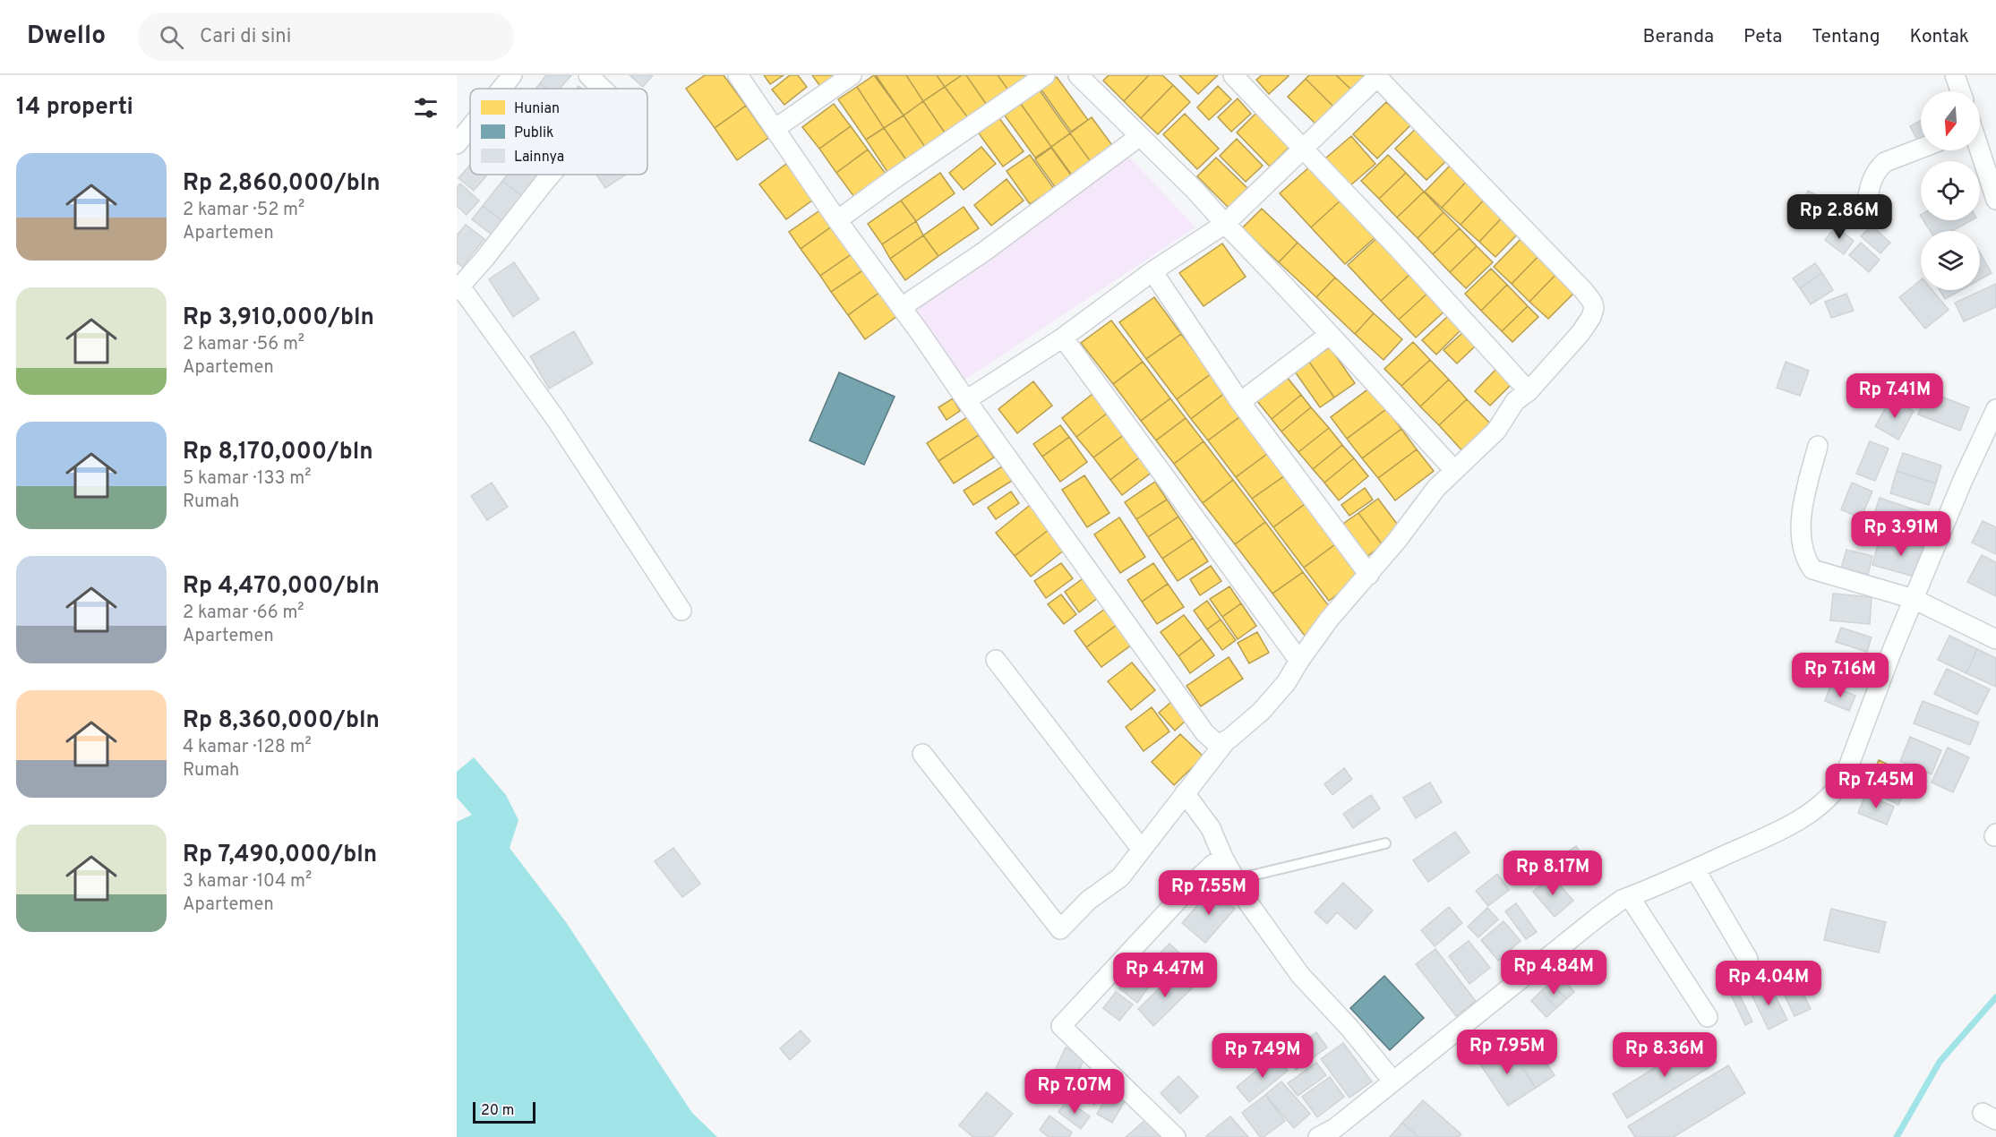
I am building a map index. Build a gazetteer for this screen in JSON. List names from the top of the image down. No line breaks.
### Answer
{"legend":["Hunian","Publik","Lainnya"],"scale_bar":"20 m","north":"bottom","page":{"header":"Dwello","search":"Cari di sini","nav":["Beranda","Peta","Tentang","Kontak"],"heading":"14 properti","list":[{"name":"Rp 2,860,000/bln","note":"2 kamar · 52 m² · Apartemen"},{"name":"Rp 3,910,000/bln","note":"2 kamar · 56 m² · Apartemen"},{"name":"Rp 8,170,000/bln","note":"5 kamar · 133 m² · Rumah"},{"name":"Rp 4,470,000/bln","note":"2 kamar · 66 m² · Apartemen"},{"name":"Rp 8,360,000/bln","note":"4 kamar · 128 m² · Rumah"},{"name":"Rp 7,490,000/bln","note":"3 kamar · 104 m² · Apartemen"}],"price":["Rp 2.86M","Rp 7.41M","Rp 3.91M","Rp 7.16M","Rp 7.45M","Rp 8.17M","Rp 7.55M","Rp 4.84M","Rp 4.47M","Rp 4.04M","Rp 7.95M","Rp 8.36M","Rp 7.49M","Rp 7.07M"],"scale":"20 m"}}
